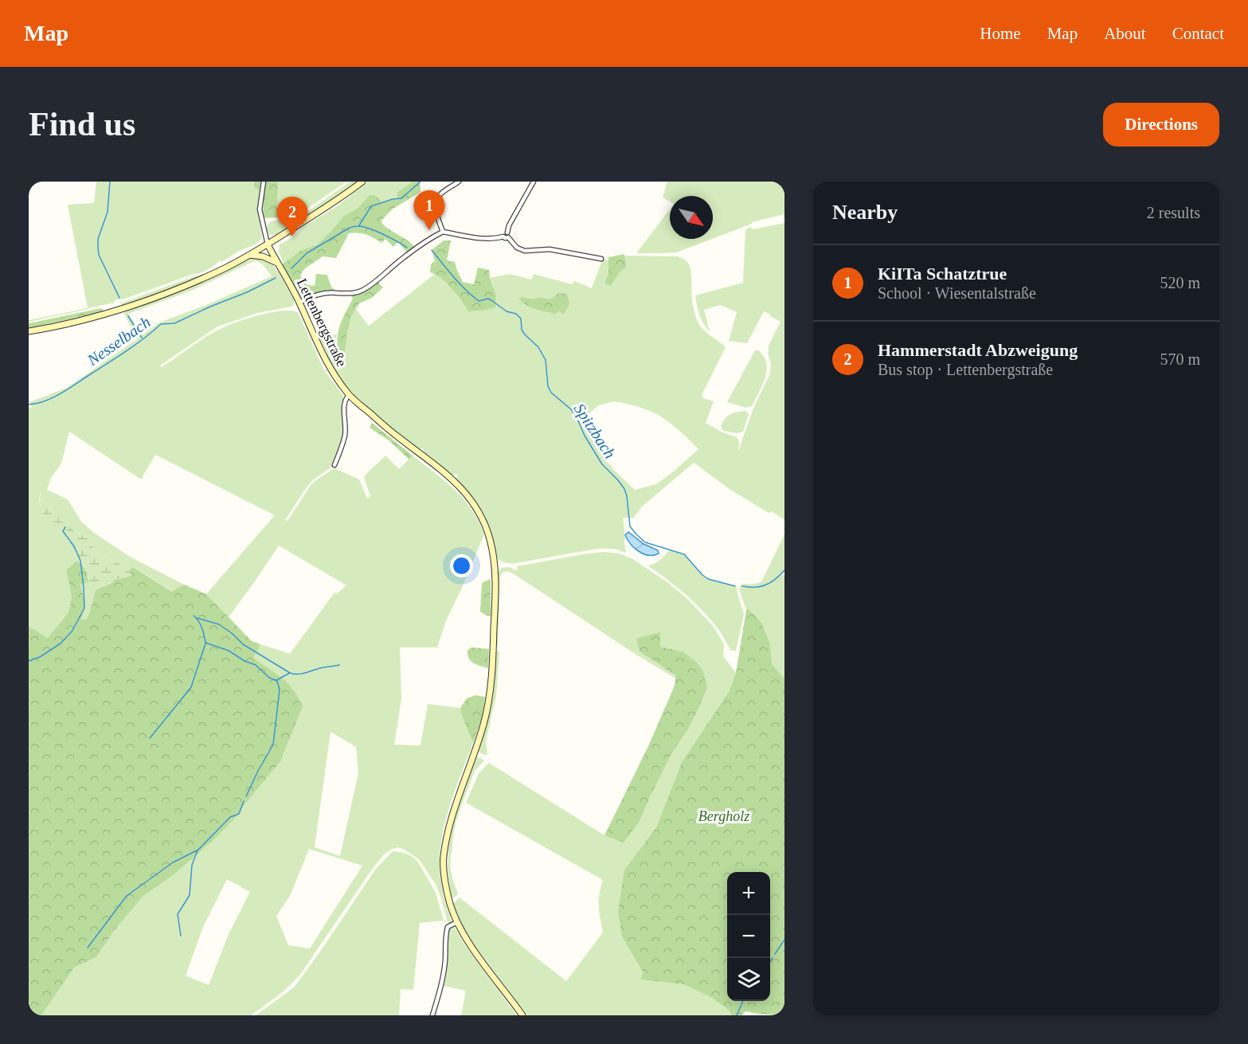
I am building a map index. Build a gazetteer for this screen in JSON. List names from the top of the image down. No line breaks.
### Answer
{"streets":{"street":["Lettenbergstraße"]},"water":["Nesselbach","Spitzbach"],"parks":["Bergholz"],"north":"bottom right","page":{"header":"Map","nav":["Home","Map","About","Contact"],"buttons":"Directions","title":"Find us","heading":["Nearby","2 results"],"pins":["1","2"],"list":[{"mark":"1","name":"KiITa Schatztrue","note":"School · Wiesentalstraße","value":"520 m"},{"mark":"2","name":"Hammerstadt Abzweigung","note":"Bus stop · Lettenbergstraße","value":"570 m"}],"map_buttons":["+","−"]}}
